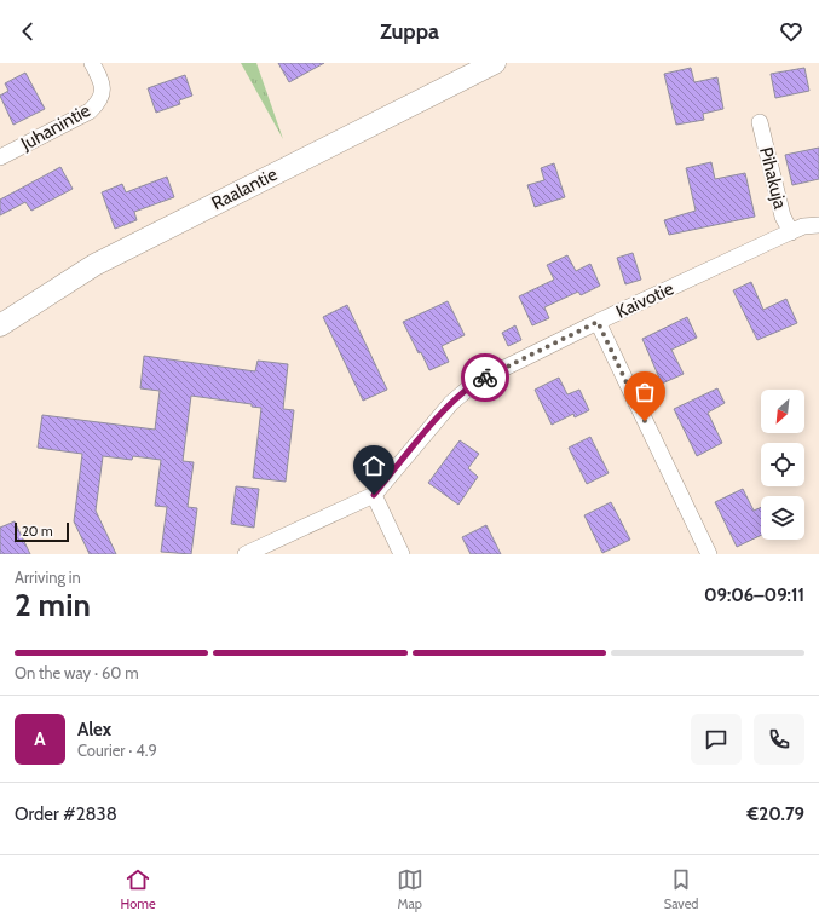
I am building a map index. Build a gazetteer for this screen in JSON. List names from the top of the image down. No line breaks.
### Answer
{"streets":{"street":["Juhanintie","Pihakuja","Raalantie","Kaivotie"]},"crossings":[["Pihakuja","Kaivotie"]],"scale_bar":"20 m","north":"bottom left","page":{"header":"Zuppa","scale":"20 m","heading":["2 min","Arriving in","09:06–09:11"],"panel":["Alex","Courier · 4.9","Order #2838","€20.79"],"bar":"On the way · 60 m","round":"A","tabs":["Home","Map","Saved"]}}
